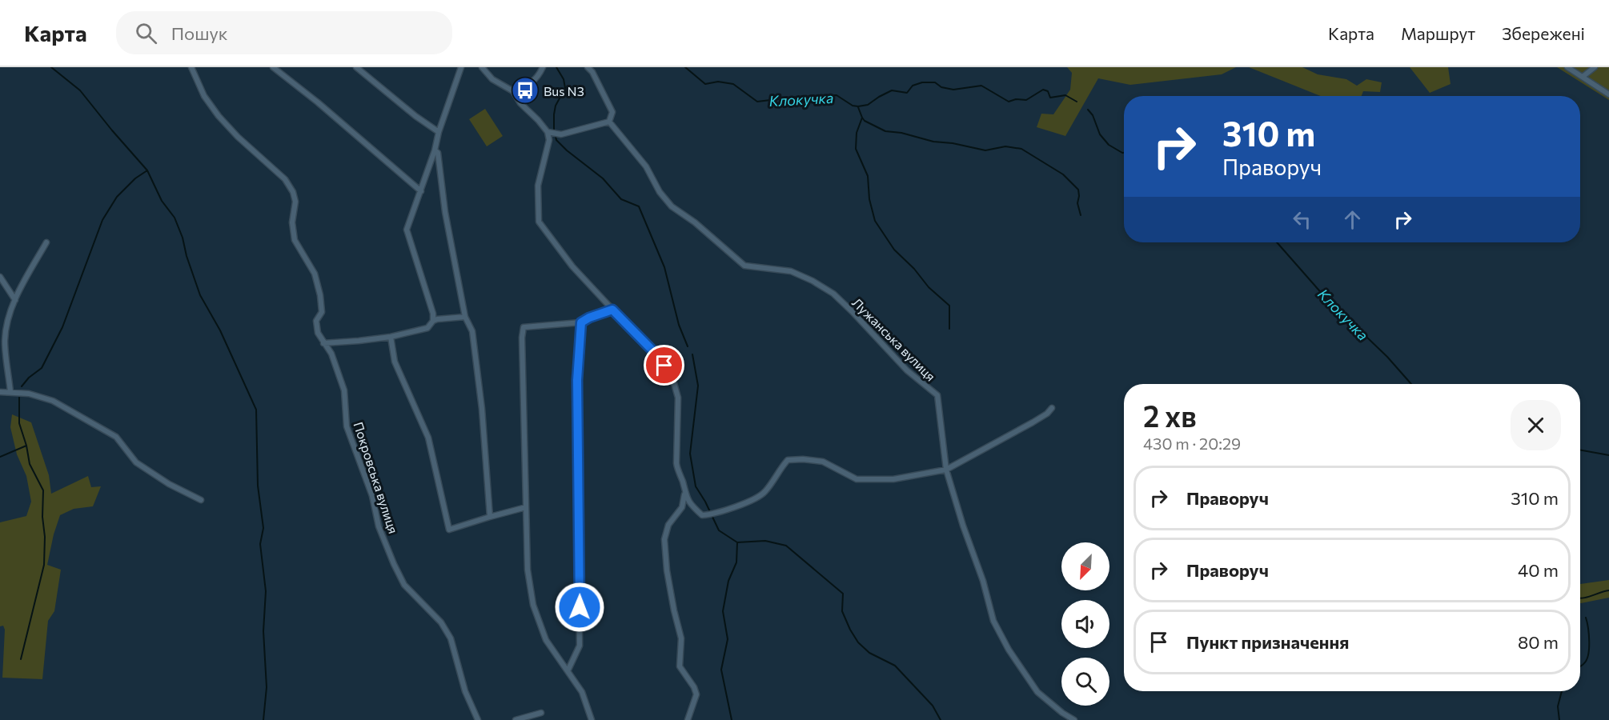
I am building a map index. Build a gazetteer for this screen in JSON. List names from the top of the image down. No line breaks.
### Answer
{"streets":{"street":["Лужанська вулиця","Покровська вулиця"]},"water":["Клокучка"],"places":{"bus stop":["Bus N3"]},"north":"bottom left","page":{"header":"Карта","search":"Пошук","nav":["Карта","Маршрут","Збережені"],"turn":["310 m","Праворуч"],"heading":["2 хв","430 m · 20:29"],"list":[{"name":"Праворуч","value":"310 m"},{"name":"Праворуч","value":"40 m"},{"name":"Пункт призначення","value":"80 m"}]}}
